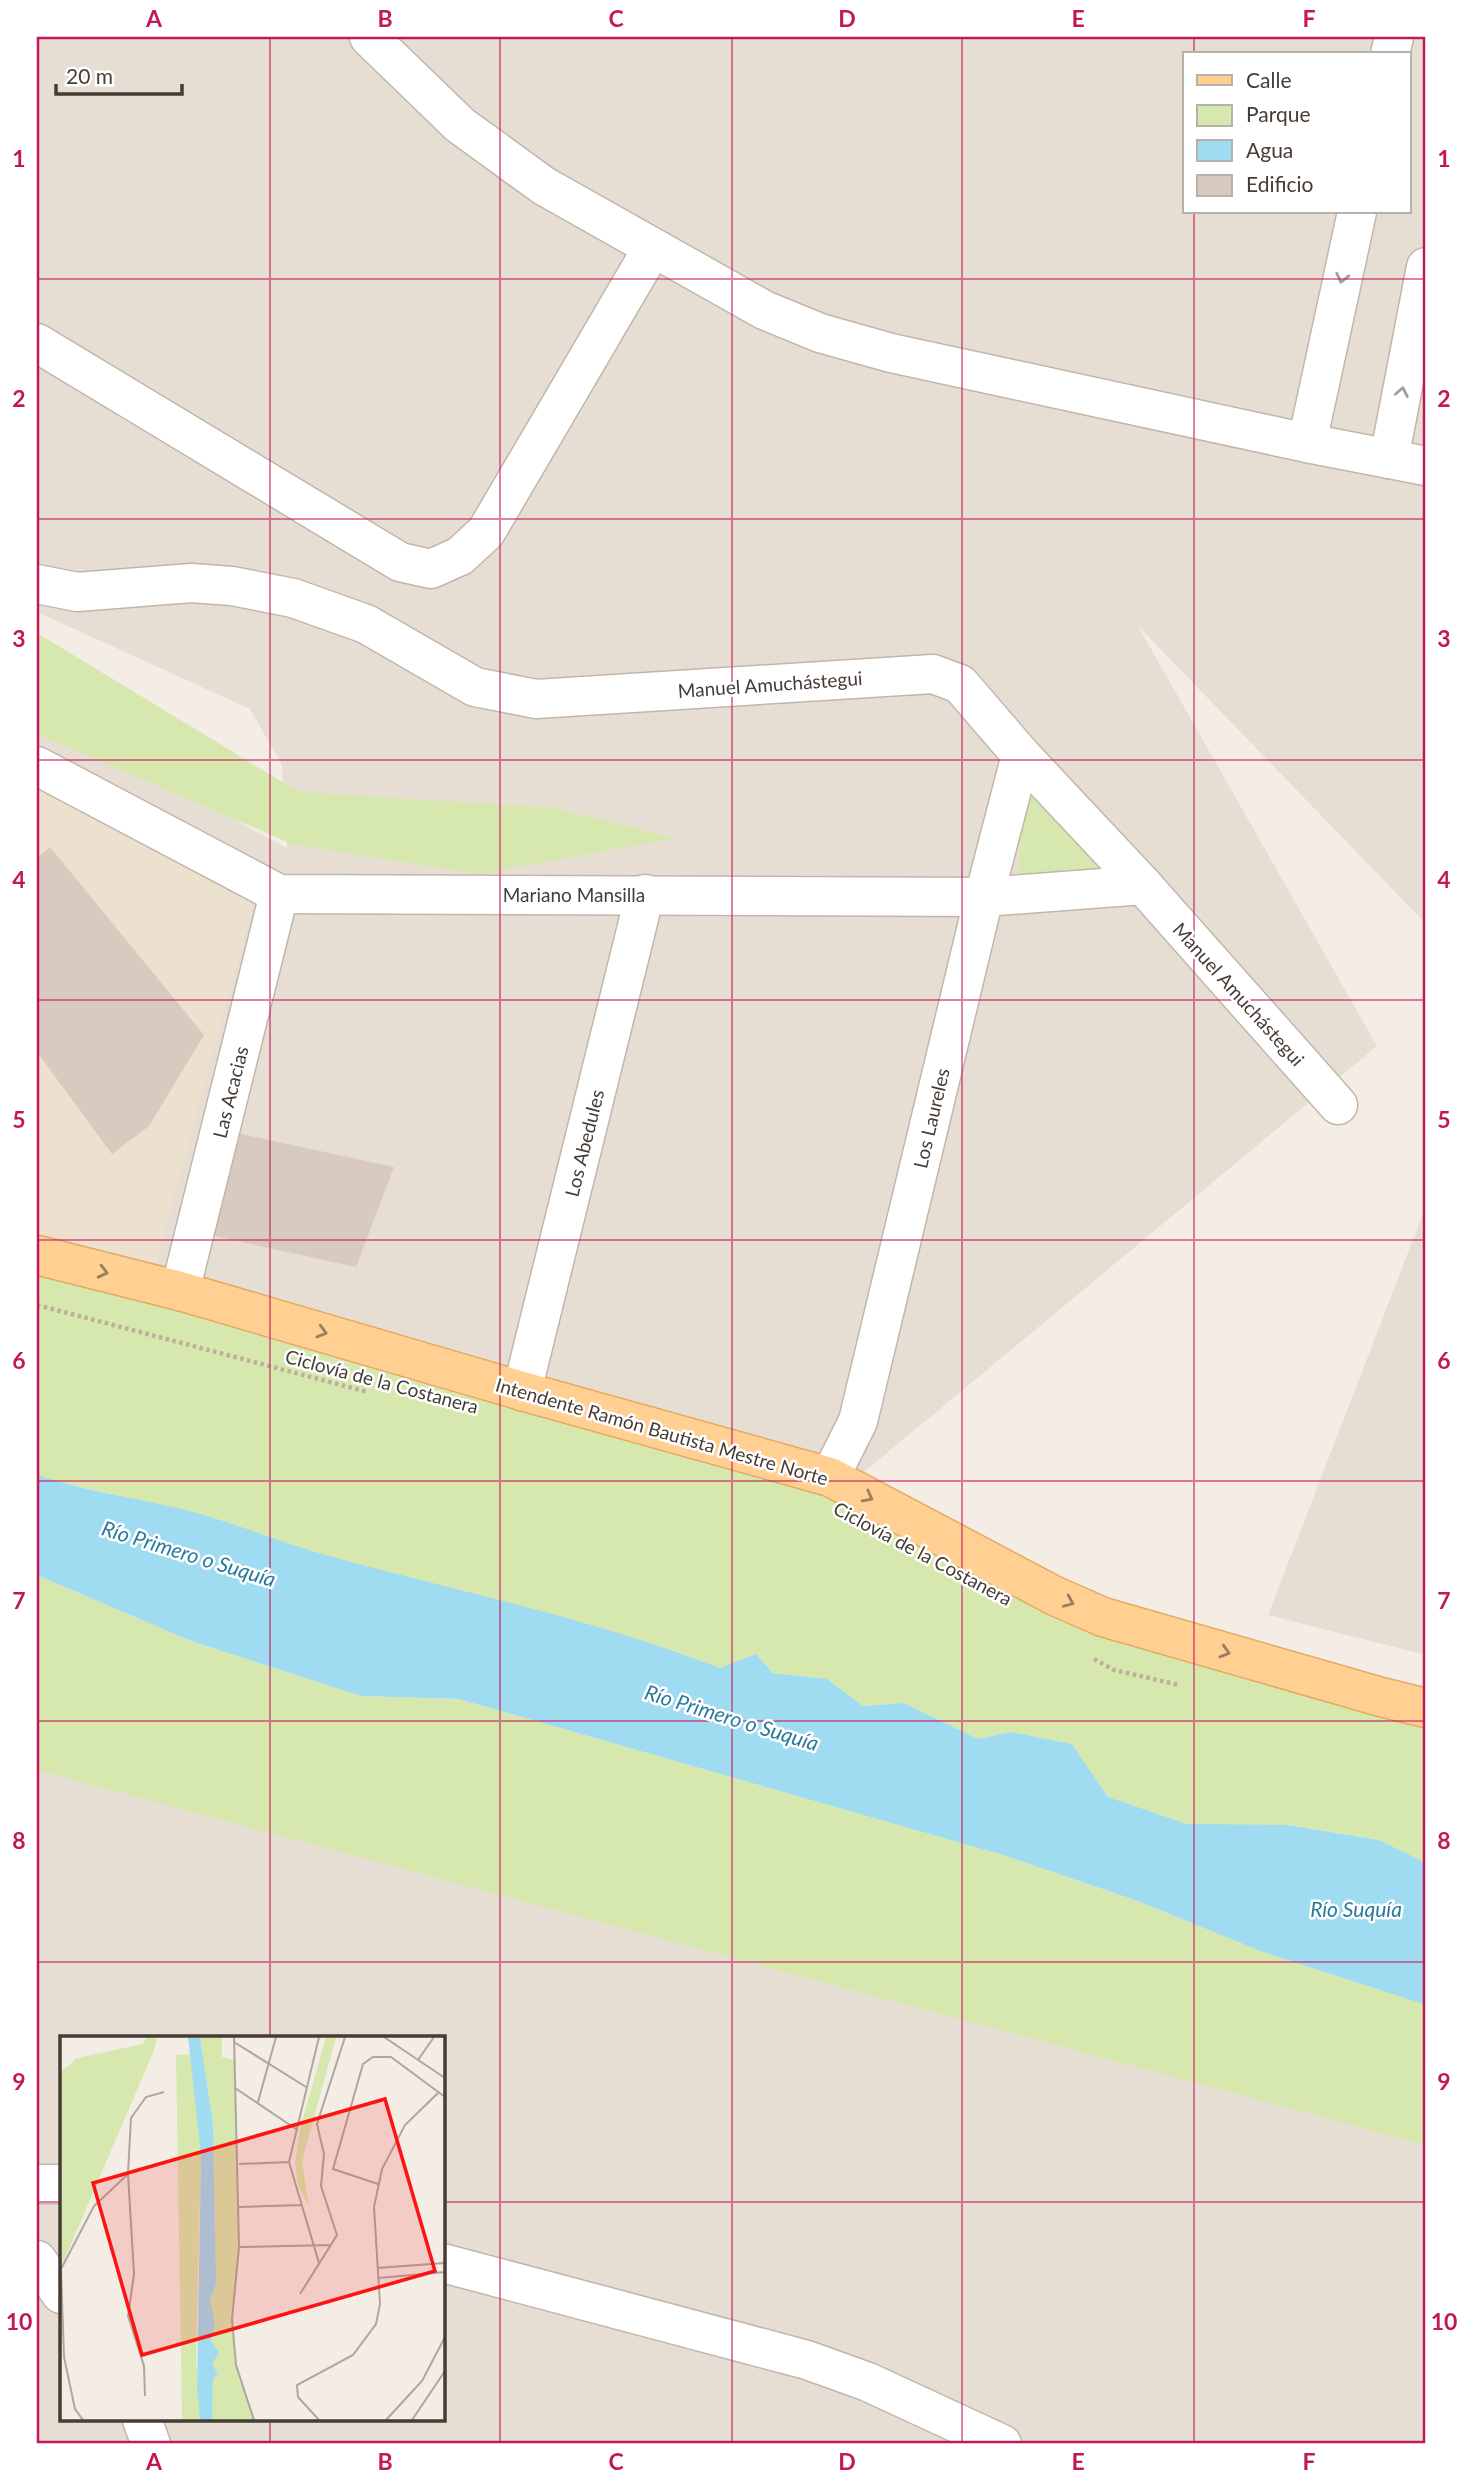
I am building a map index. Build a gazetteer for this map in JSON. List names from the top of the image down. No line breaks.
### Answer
{"streets":{"main road":["Intendente Ramón Bautista Mestre Norte"],"street":["Manuel Amuchástegui","Mariano Mansilla","Las Acacias","Los Laureles","Los Abedules"],"path":["Ciclovía de la Costanera"]},"crossings":[["Manuel Amuchástegui","Mariano Mansilla"],["Manuel Amuchástegui","Los Laureles"],["Mariano Mansilla","Las Acacias"],["Mariano Mansilla","Los Laureles"],["Mariano Mansilla","Los Abedules"],["Las Acacias","Intendente Ramón Bautista Mestre Norte"],["Los Laureles","Intendente Ramón Bautista Mestre Norte"],["Los Abedules","Intendente Ramón Bautista Mestre Norte"]],"one_way":["Intendente Ramón Bautista Mestre Norte"],"water":["Río Primero o Suquía","Río Suquía"],"legend":["Calle","Parque","Agua","Edificio"],"scale_bar":"20 m","grid":{"columns":["A","B","C","D","E","F"],"rows":["1","2","3","4","5","6","7","8","9","10"]}}
